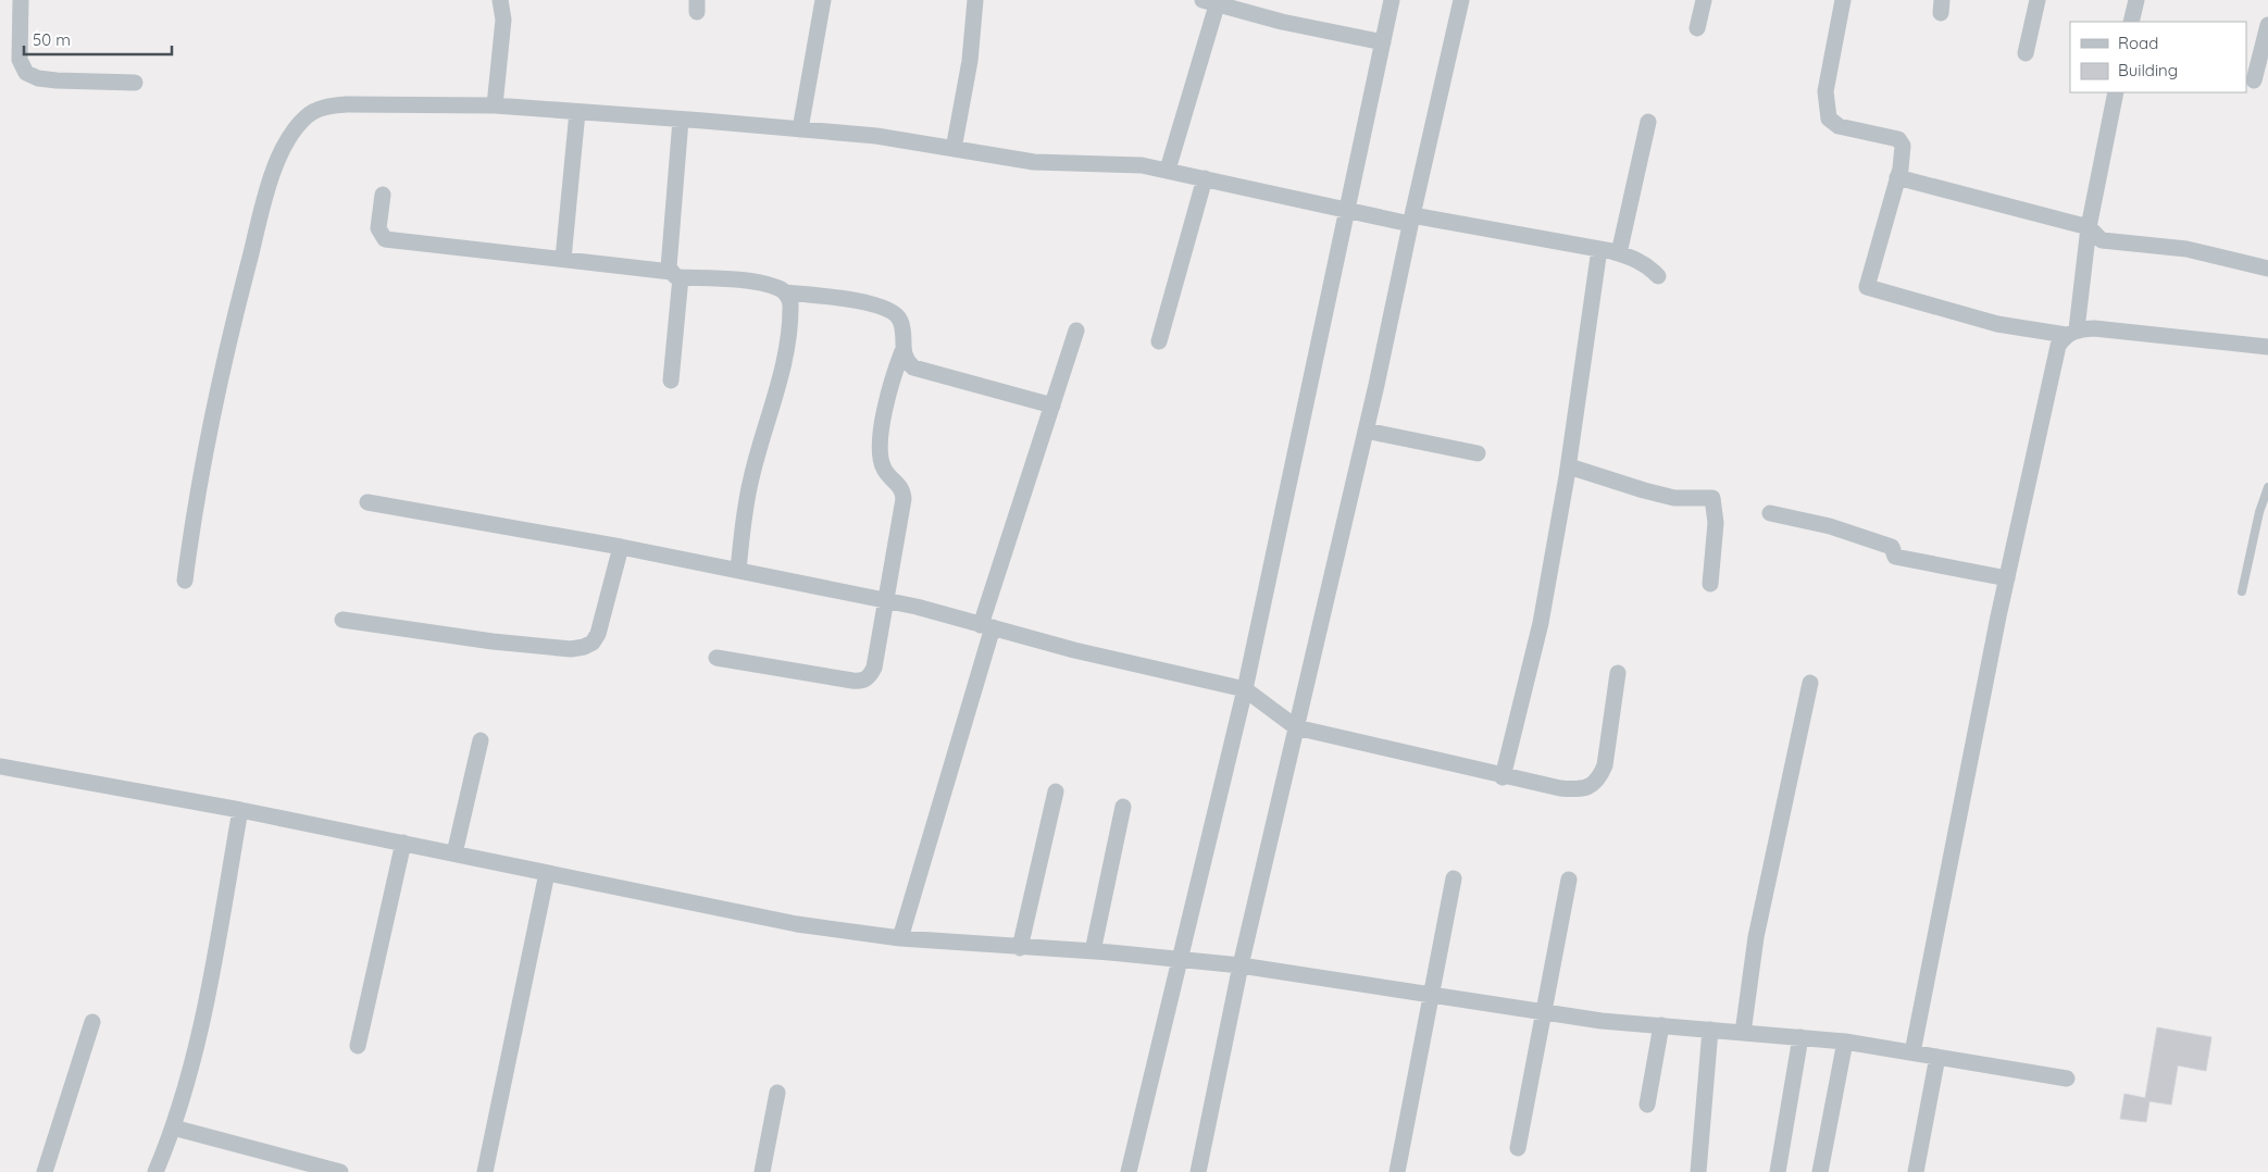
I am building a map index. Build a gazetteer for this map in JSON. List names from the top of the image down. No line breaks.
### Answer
{"legend":["Road","Building"],"scale_bar":"50 m"}
